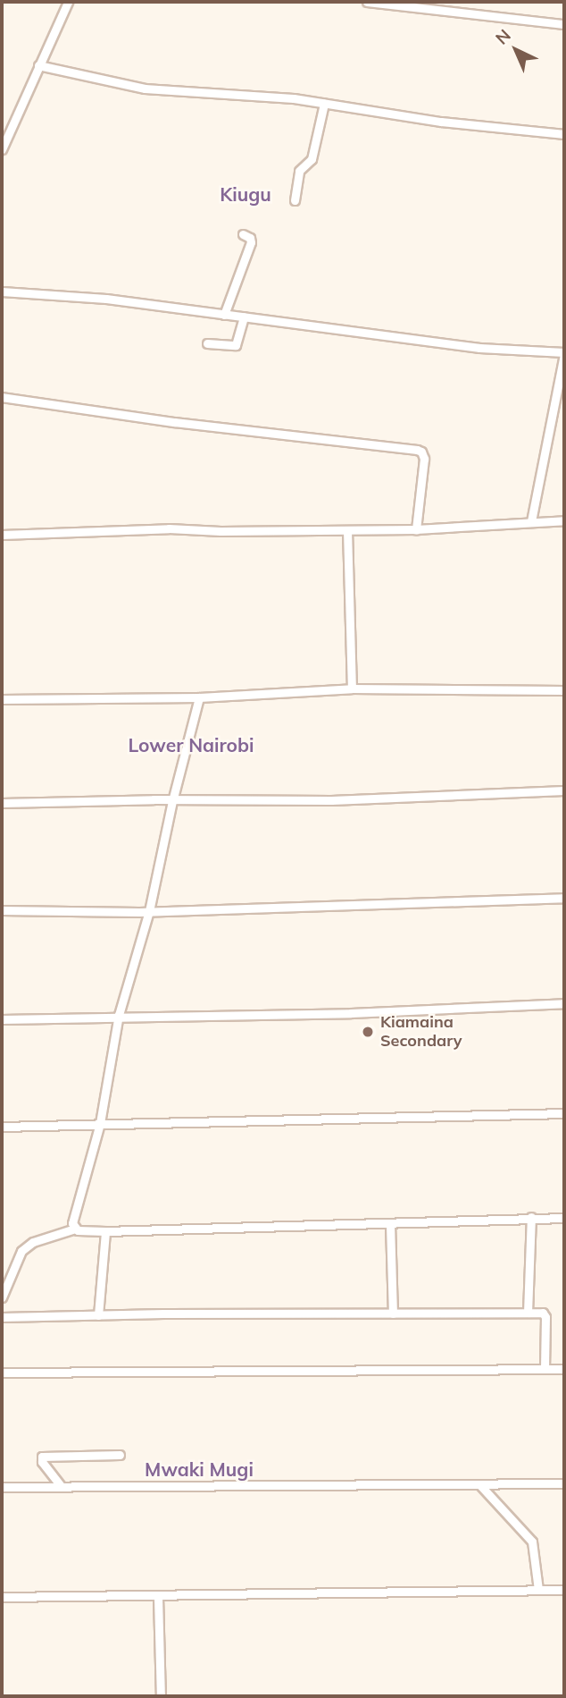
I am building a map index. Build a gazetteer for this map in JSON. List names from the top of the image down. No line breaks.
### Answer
{"districts":["Kiugu","Lower Nairobi","Mwaki Mugi"],"places":["Kiamaina Secondary"],"north":"top left"}
